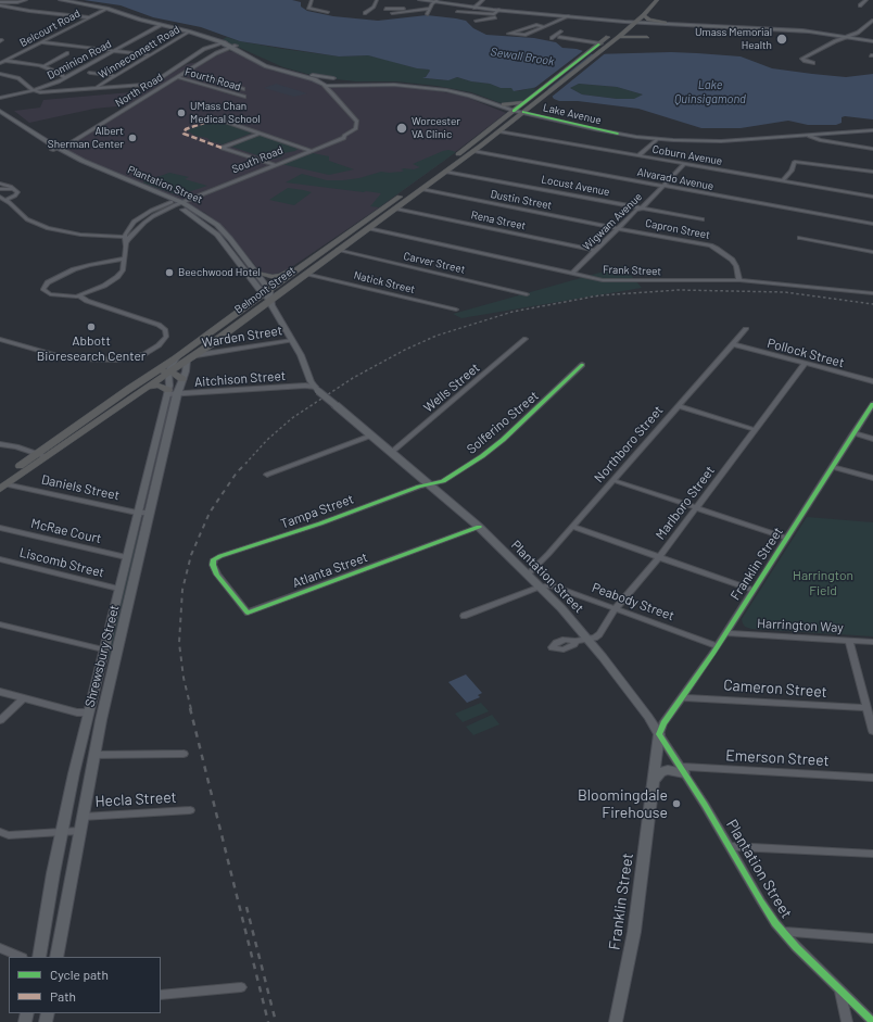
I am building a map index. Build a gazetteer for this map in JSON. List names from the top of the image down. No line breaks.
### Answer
{"streets":{"highway":["Belmont Street"],"main road":["Lake Avenue","Plantation Street","Franklin Street","Shrewsbury Street"],"street":["Belcourt Road","Winneconnett Road","Dominion Road","Fourth Road","North Road","Coburn Avenue","South Road","Alvarado Avenue","Locust Avenue","Dustin Street","Rena Street","Wigwam Avenue","Capron Street","Carver Street","Frank Street","Natick Street","Warden Street","Pollock Street","Aitchison Street","Wells Street","Solferino Street","Northboro Street","Daniels Street","Marlboro Street","Tampa Street","McRae Court","Liscomb Street","Atlanta Street","Peabody Street","Harrington Way","Cameron Street","Emerson Street","Hecla Street"]},"crossings":[["Fourth Road","North Road"],["North Road","Plantation Street"],["Lake Avenue","Belmont Street"],["Coburn Avenue","Wigwam Avenue"],["Coburn Avenue","Belmont Street"],["South Road","Plantation Street"],["Alvarado Avenue","Wigwam Avenue"],["Alvarado Avenue","Belmont Street"],["Plantation Street","Belmont Street"],["Plantation Street","Warden Street"],["Plantation Street","Aitchison Street"],["Plantation Street","Wells Street"],["Plantation Street","Solferino Street"],["Plantation Street","Northboro Street"],["Plantation Street","Marlboro Street"],["Plantation Street","Tampa Street"],["Plantation Street","Franklin Street"],["Plantation Street","Atlanta Street"],["Plantation Street","Peabody Street"],["Plantation Street","Emerson Street"],["Locust Avenue","Wigwam Avenue"],["Locust Avenue","Belmont Street"],["Dustin Street","Wigwam Avenue"],["Dustin Street","Capron Street"],["Dustin Street","Belmont Street"],["Rena Street","Wigwam Avenue"],["Rena Street","Belmont Street"],["Wigwam Avenue","Capron Street"],["Wigwam Avenue","Frank Street"],["Capron Street","Frank Street"],["Carver Street","Belmont Street"],["Frank Street","Belmont Street"],["Natick Street","Belmont Street"],["Belmont Street","Warden Street"],["Belmont Street","Daniels Street"],["Belmont Street","Shrewsbury Street"],["Pollock Street","Northboro Street"],["Pollock Street","Marlboro Street"],["Aitchison Street","Shrewsbury Street"],["Solferino Street","Tampa Street"],["Daniels Street","Shrewsbury Street"],["Marlboro Street","Peabody Street"],["Tampa Street","Atlanta Street"],["McRae Court","Shrewsbury Street"],["Liscomb Street","Shrewsbury Street"],["Franklin Street","Peabody Street"],["Franklin Street","Harrington Way"],["Franklin Street","Cameron Street"],["Shrewsbury Street","Hecla Street"]],"water":["Sewall Brook","Lake Quinsigamond"],"parks":["Harrington Field"],"places":["Umass Memorial Health","UMass Chan Medical School","Worcester VA Clinic","Albert Sherman Center","Beechwood Hotel","Abbott Bioresearch Center","Bloomingdale Firehouse"],"legend":["Cycle path","Path"]}
